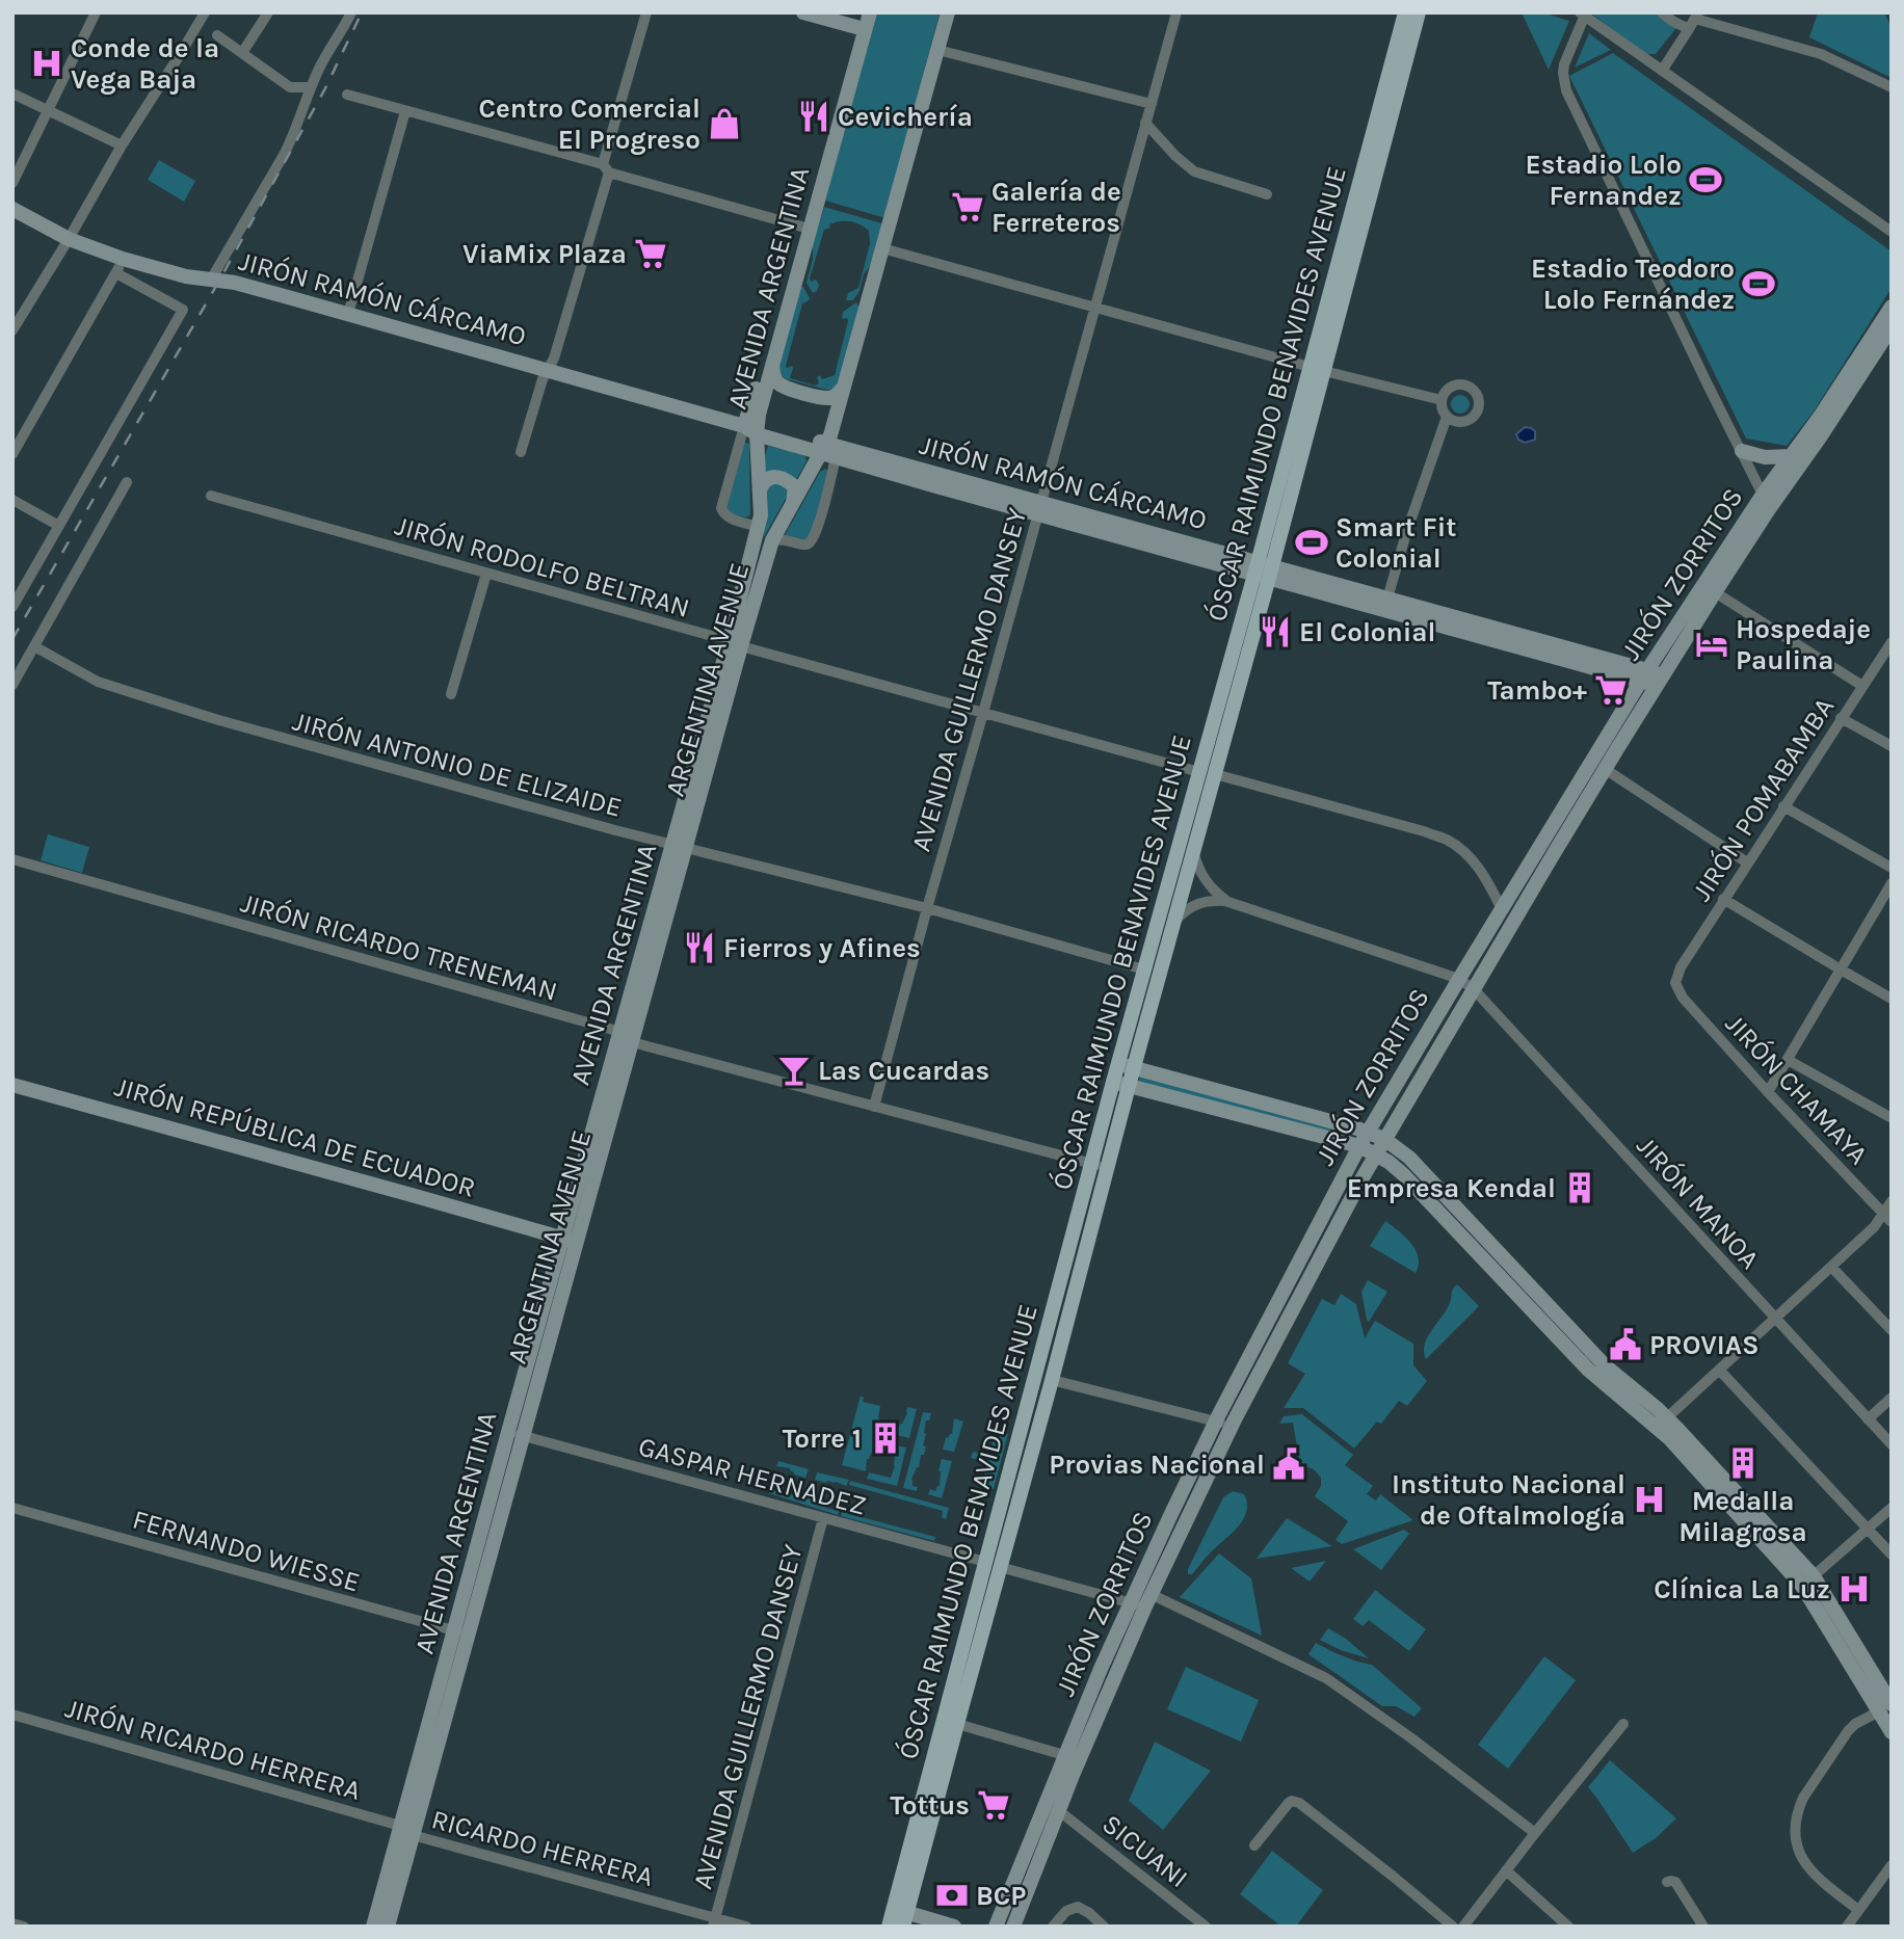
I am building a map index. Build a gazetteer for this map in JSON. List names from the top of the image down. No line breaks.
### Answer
{"streets":{"main road":["AVENIDA ARGENTINA","JIRÓN RAMÓN CÁRCAMO","ÓSCAR RAIMUNDO BENAVIDES AVENUE","JIRÓN ZORRITOS","ARGENTINA AVENUE","JIRÓN REPÚBLICA DE ECUADOR"],"street":["JIRÓN RODOLFO BELTRAN","AVENIDA GUILLERMO DANSEY","JIRÓN ANTONIO DE ELIZAIDE","JIRÓN POMABAMBA","JIRÓN RICARDO TRENEMAN","JIRÓN CHAMAYA","JIRÓN MANOA","GASPAR HERNADEZ","FERNANDO WIESSE","JIRÓN RICARDO HERRERA","RICARDO HERRERA","SICUANI"]},"crossings":[["AVENIDA ARGENTINA","JIRÓN RAMÓN CÁRCAMO"],["AVENIDA ARGENTINA","JIRÓN RODOLFO BELTRAN"],["AVENIDA ARGENTINA","ARGENTINA AVENUE"],["AVENIDA ARGENTINA","JIRÓN ANTONIO DE ELIZAIDE"],["AVENIDA ARGENTINA","JIRÓN RICARDO TRENEMAN"],["AVENIDA ARGENTINA","JIRÓN REPÚBLICA DE ECUADOR"],["AVENIDA ARGENTINA","GASPAR HERNADEZ"],["AVENIDA ARGENTINA","FERNANDO WIESSE"],["AVENIDA ARGENTINA","JIRÓN RICARDO HERRERA"],["AVENIDA ARGENTINA","RICARDO HERRERA"],["JIRÓN RAMÓN CÁRCAMO","ÓSCAR RAIMUNDO BENAVIDES AVENUE"],["JIRÓN RAMÓN CÁRCAMO","JIRÓN ZORRITOS"],["JIRÓN RAMÓN CÁRCAMO","AVENIDA GUILLERMO DANSEY"],["ÓSCAR RAIMUNDO BENAVIDES AVENUE","JIRÓN RODOLFO BELTRAN"],["ÓSCAR RAIMUNDO BENAVIDES AVENUE","JIRÓN ANTONIO DE ELIZAIDE"],["ÓSCAR RAIMUNDO BENAVIDES AVENUE","JIRÓN RICARDO TRENEMAN"],["ÓSCAR RAIMUNDO BENAVIDES AVENUE","GASPAR HERNADEZ"],["JIRÓN RODOLFO BELTRAN","JIRÓN ZORRITOS"],["JIRÓN RODOLFO BELTRAN","ARGENTINA AVENUE"],["JIRÓN RODOLFO BELTRAN","AVENIDA GUILLERMO DANSEY"],["JIRÓN ZORRITOS","JIRÓN MANOA"],["JIRÓN ZORRITOS","GASPAR HERNADEZ"],["JIRÓN ZORRITOS","SICUANI"],["AVENIDA GUILLERMO DANSEY","JIRÓN ANTONIO DE ELIZAIDE"],["AVENIDA GUILLERMO DANSEY","JIRÓN RICARDO TRENEMAN"],["AVENIDA GUILLERMO DANSEY","GASPAR HERNADEZ"],["AVENIDA GUILLERMO DANSEY","RICARDO HERRERA"],["JIRÓN POMABAMBA","JIRÓN CHAMAYA"],["JIRÓN RICARDO HERRERA","RICARDO HERRERA"]],"places":{"hospital":["Conde de la Vega Baja","Instituto Nacional de Oftalmología","Clínica La Luz"],"restaurant":["Cevichería","El Colonial","Fierros y Afines"],"shop":["Centro Comercial El Progreso"],"sports":["Estadio Lolo Fernandez","Estadio Teodoro Lolo Fernández","Smart Fit Colonial"],"supermarket":["Galería de Ferreteros","ViaMix Plaza","Tambo+","Tottus"],"hotel":["Hospedaje Paulina"],"bar":["Las Cucardas"],"building":["Empresa Kendal","Torre 1","Medalla Milagrosa"],"public building":["PROVIAS","Provias Nacional"],"bank":["BCP"]}}
